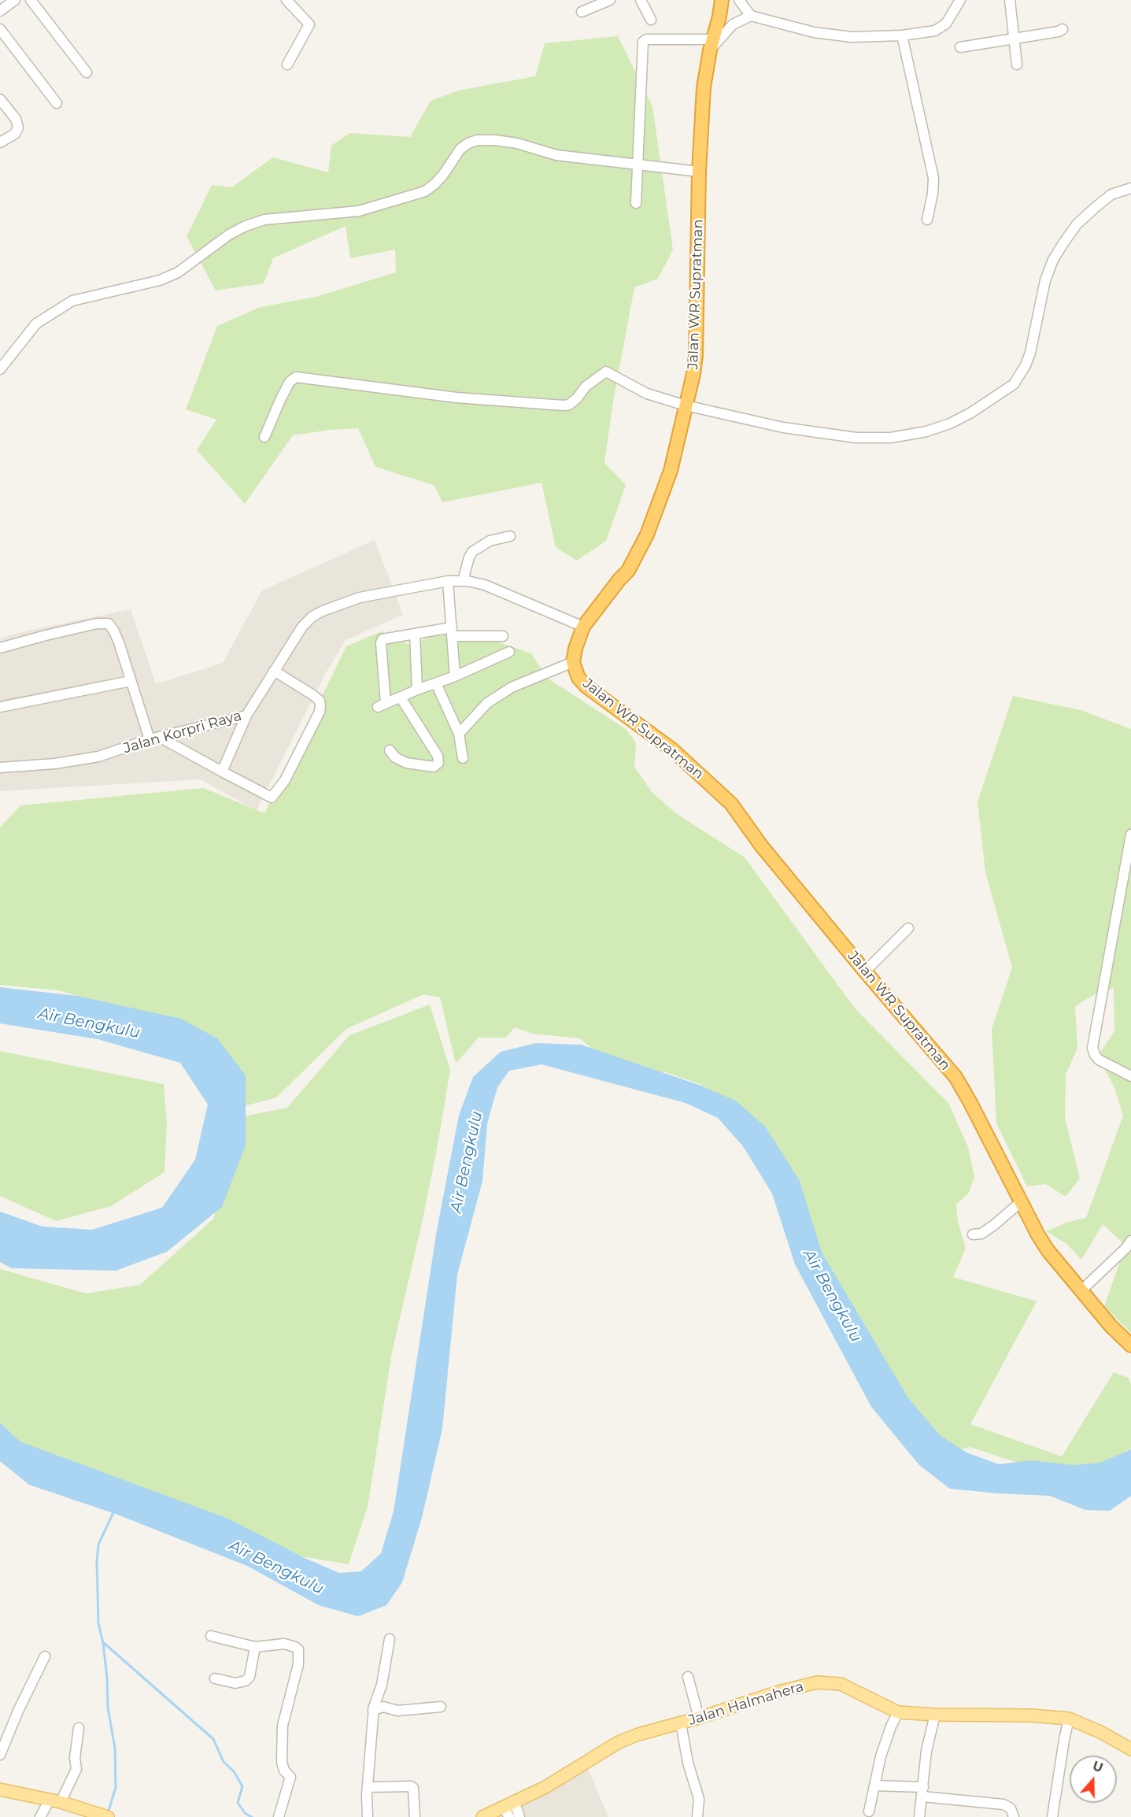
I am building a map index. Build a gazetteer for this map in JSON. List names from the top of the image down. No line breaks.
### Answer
{"streets":{"highway":["Jalan WR Supratman"],"main road":["Jalan Halmahera"],"street":["Jalan Korpri Raya"]},"crossings":[["Jalan WR Supratman","Jalan Korpri Raya"]],"water":["Air Bengkulu"],"north":"top"}
